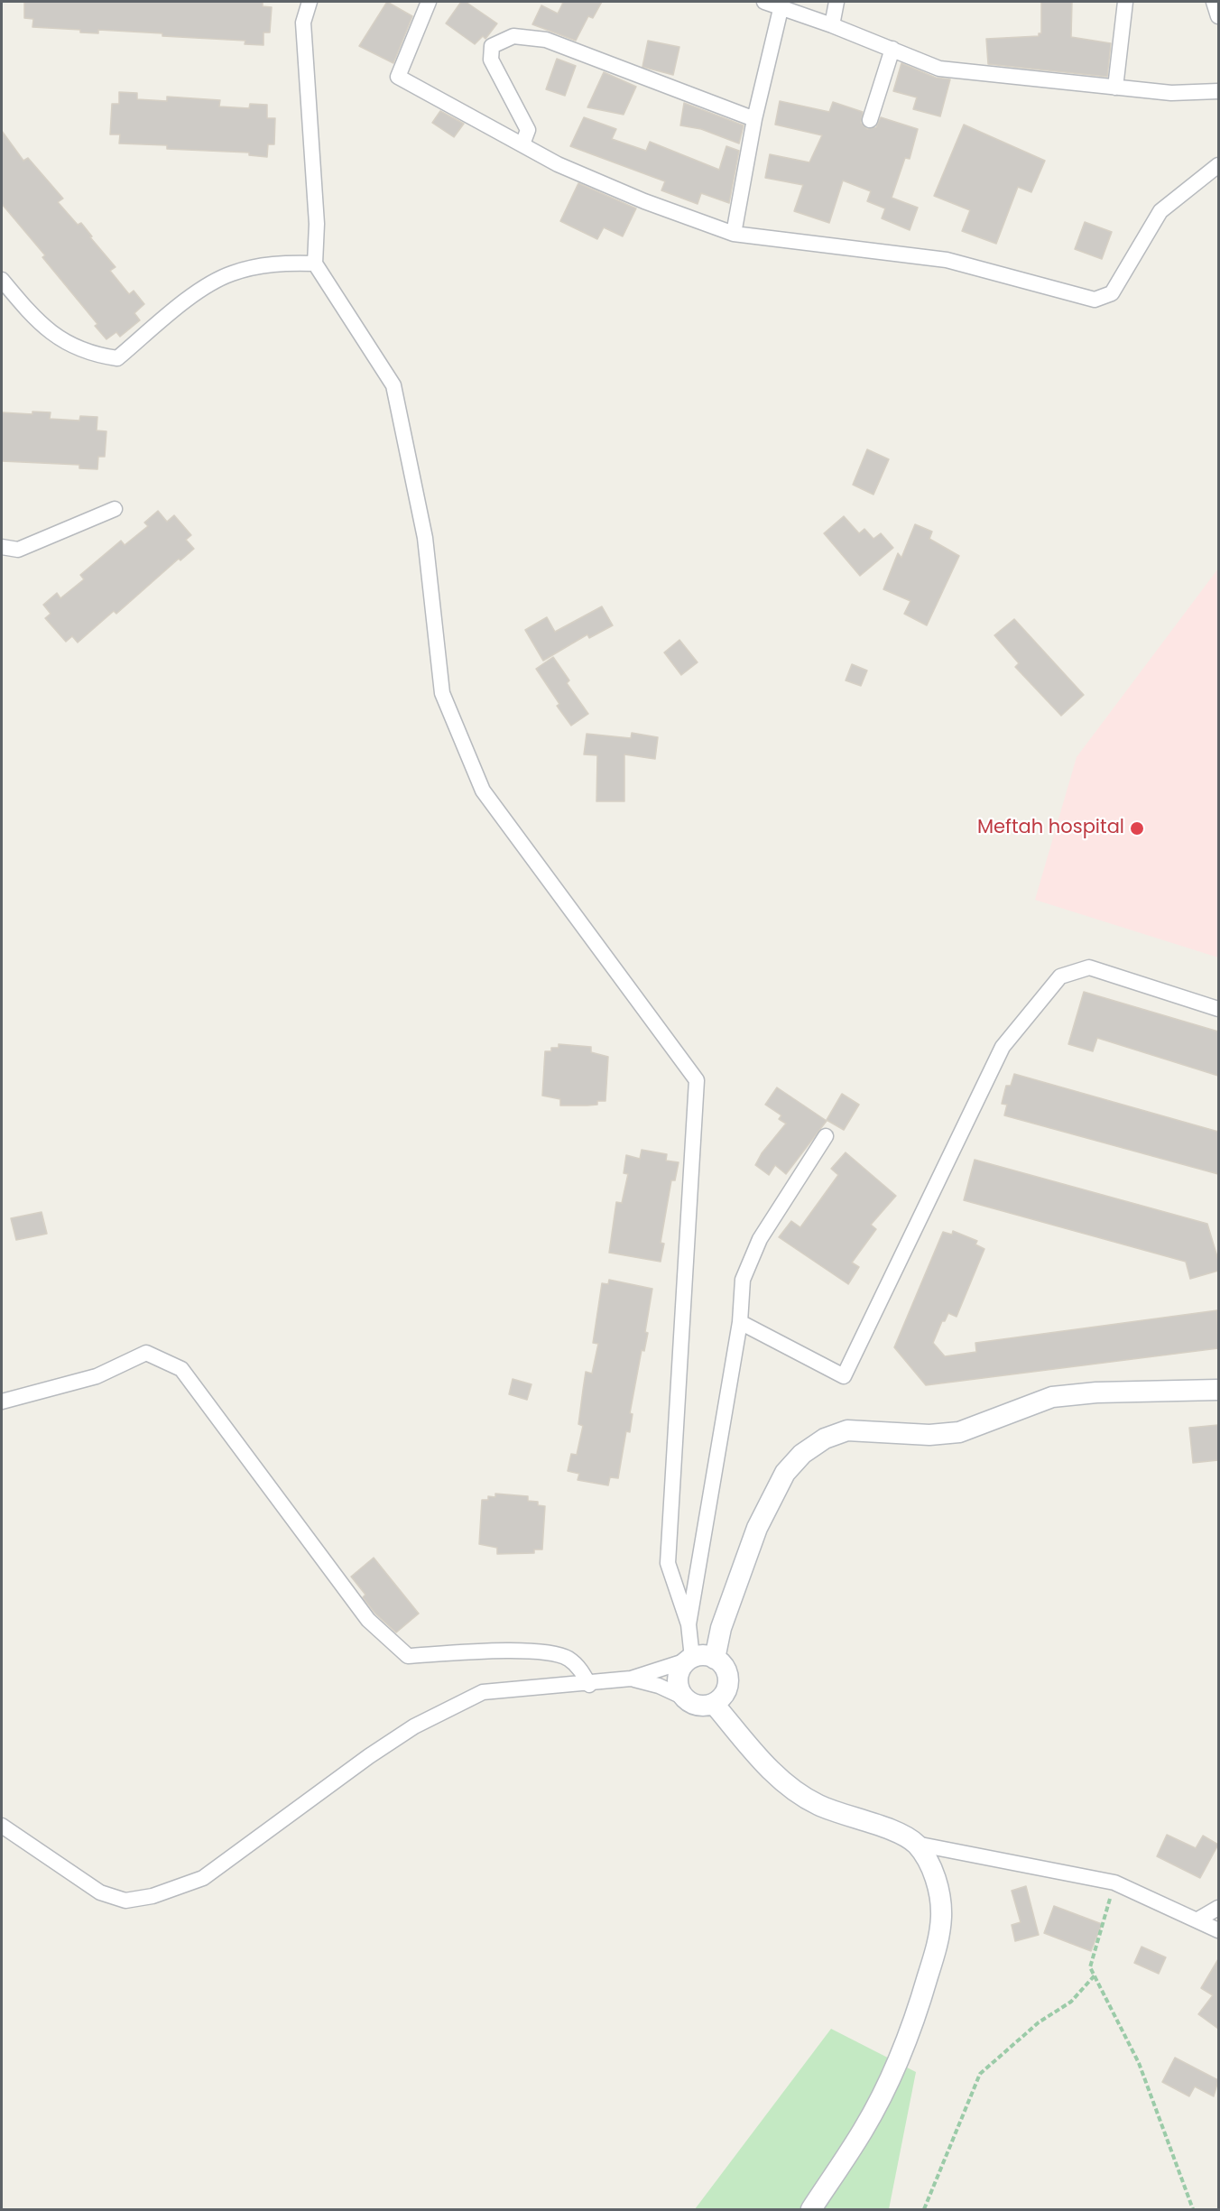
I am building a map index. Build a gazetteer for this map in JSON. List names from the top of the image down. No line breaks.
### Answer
{"places":["Meftah hospital"]}
